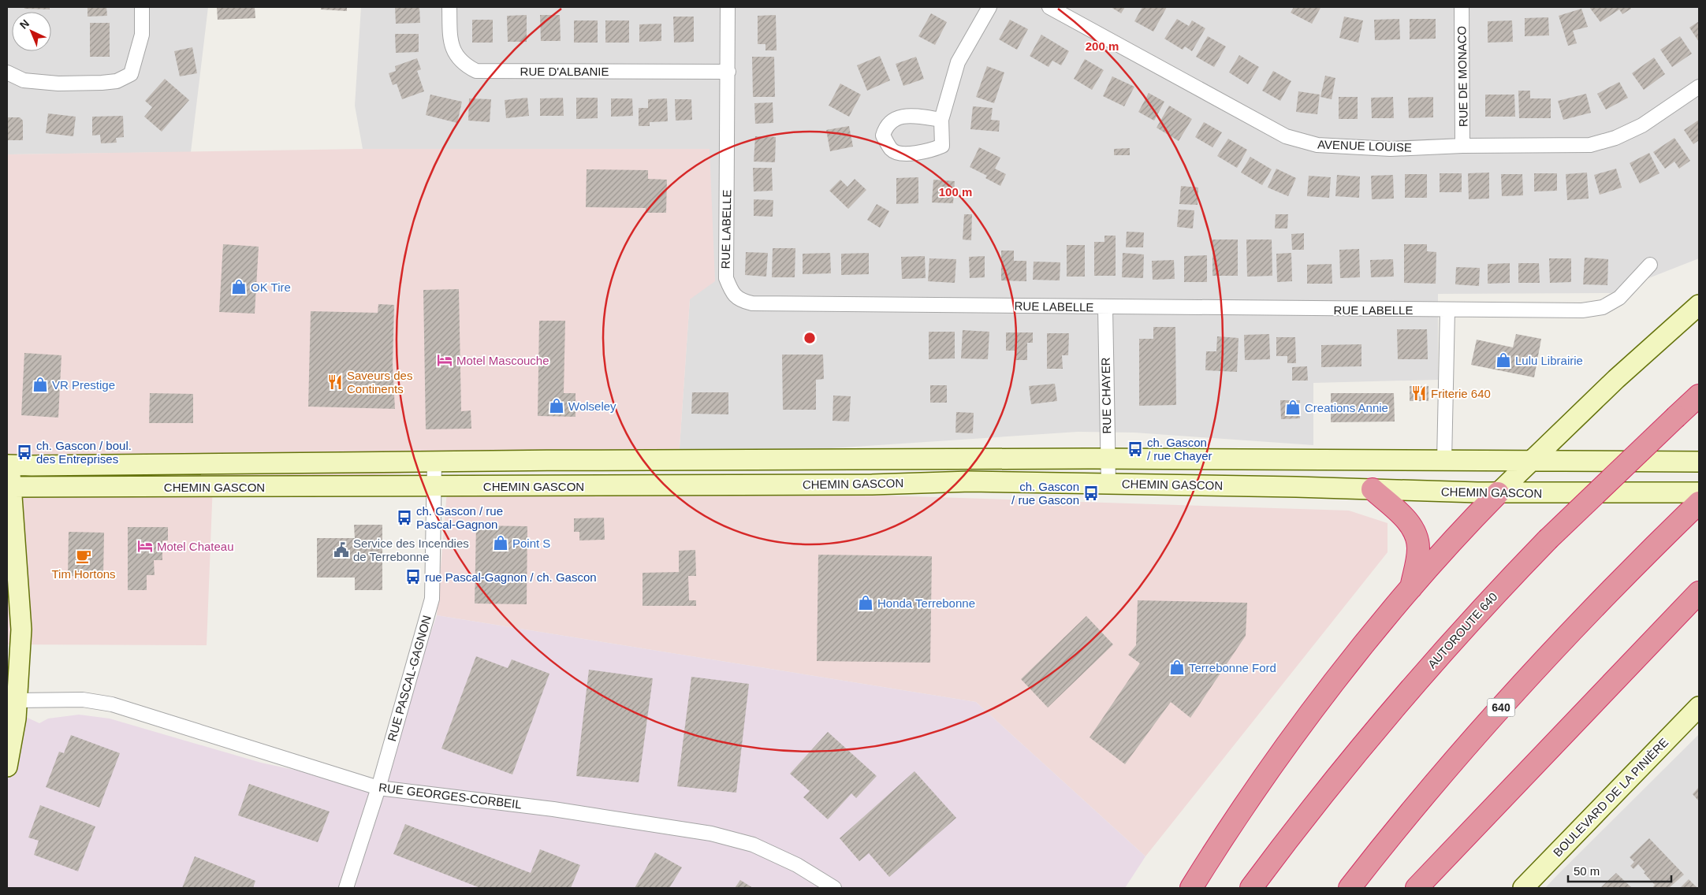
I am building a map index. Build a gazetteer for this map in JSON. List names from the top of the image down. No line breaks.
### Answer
{"streets":{"highway":["AUTOROUTE 640","640"],"main road":["CHEMIN GASCON","BOULEVARD DE LA PINIÈRE"],"street":["RUE D'ALBANIE","RUE DE MONACO","AVENUE LOUISE","RUE LABELLE","RUE CHAYER","RUE PASCAL-GAGNON","RUE GEORGES-CORBEIL"]},"crossings":[["RUE D'ALBANIE","RUE LABELLE"],["RUE DE MONACO","AVENUE LOUISE"],["RUE LABELLE","RUE CHAYER"],["RUE CHAYER","CHEMIN GASCON"],["CHEMIN GASCON","RUE PASCAL-GAGNON"],["RUE PASCAL-GAGNON","RUE GEORGES-CORBEIL"]],"places":{"shop":["OK Tire","Lulu Librairie","VR Prestige","Wolseley","Creations Annie","Point S","Honda Terrebonne","Terrebonne Ford"],"hotel":["Motel Mascouche","Motel Chateau"],"restaurant":["Saveurs des Continents","Friterie 640"],"bus stop":["ch. Gascon / rue Chayer","ch. Gascon / boul. des Entreprises","ch. Gascon / rue Gascon","ch. Gascon / rue Pascal-Gagnon","rue Pascal-Gagnon / ch. Gascon"],"public building":["Service des Incendies de Terrebonne"],"cafe":["Tim Hortons"]},"scale_bar":"50 m","north":"top left","rings":["200 m","100 m"]}
